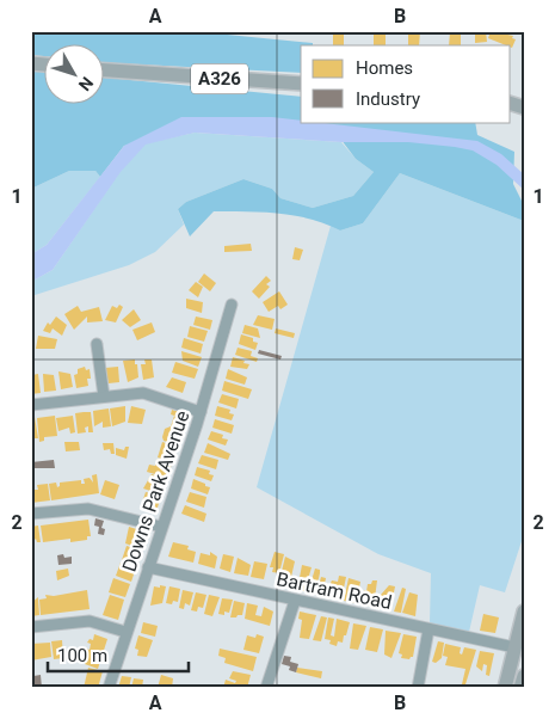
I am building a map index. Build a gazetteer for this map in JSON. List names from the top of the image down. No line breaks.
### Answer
{"streets":{"main road":["A326"],"street":["Downs Park Avenue","Bartram Road"]},"crossings":[["Downs Park Avenue","Bartram Road"]],"legend":["Homes","Industry"],"scale_bar":"100 m","north":"bottom right","grid":{"columns":["A","B"],"rows":["1","2"]}}
